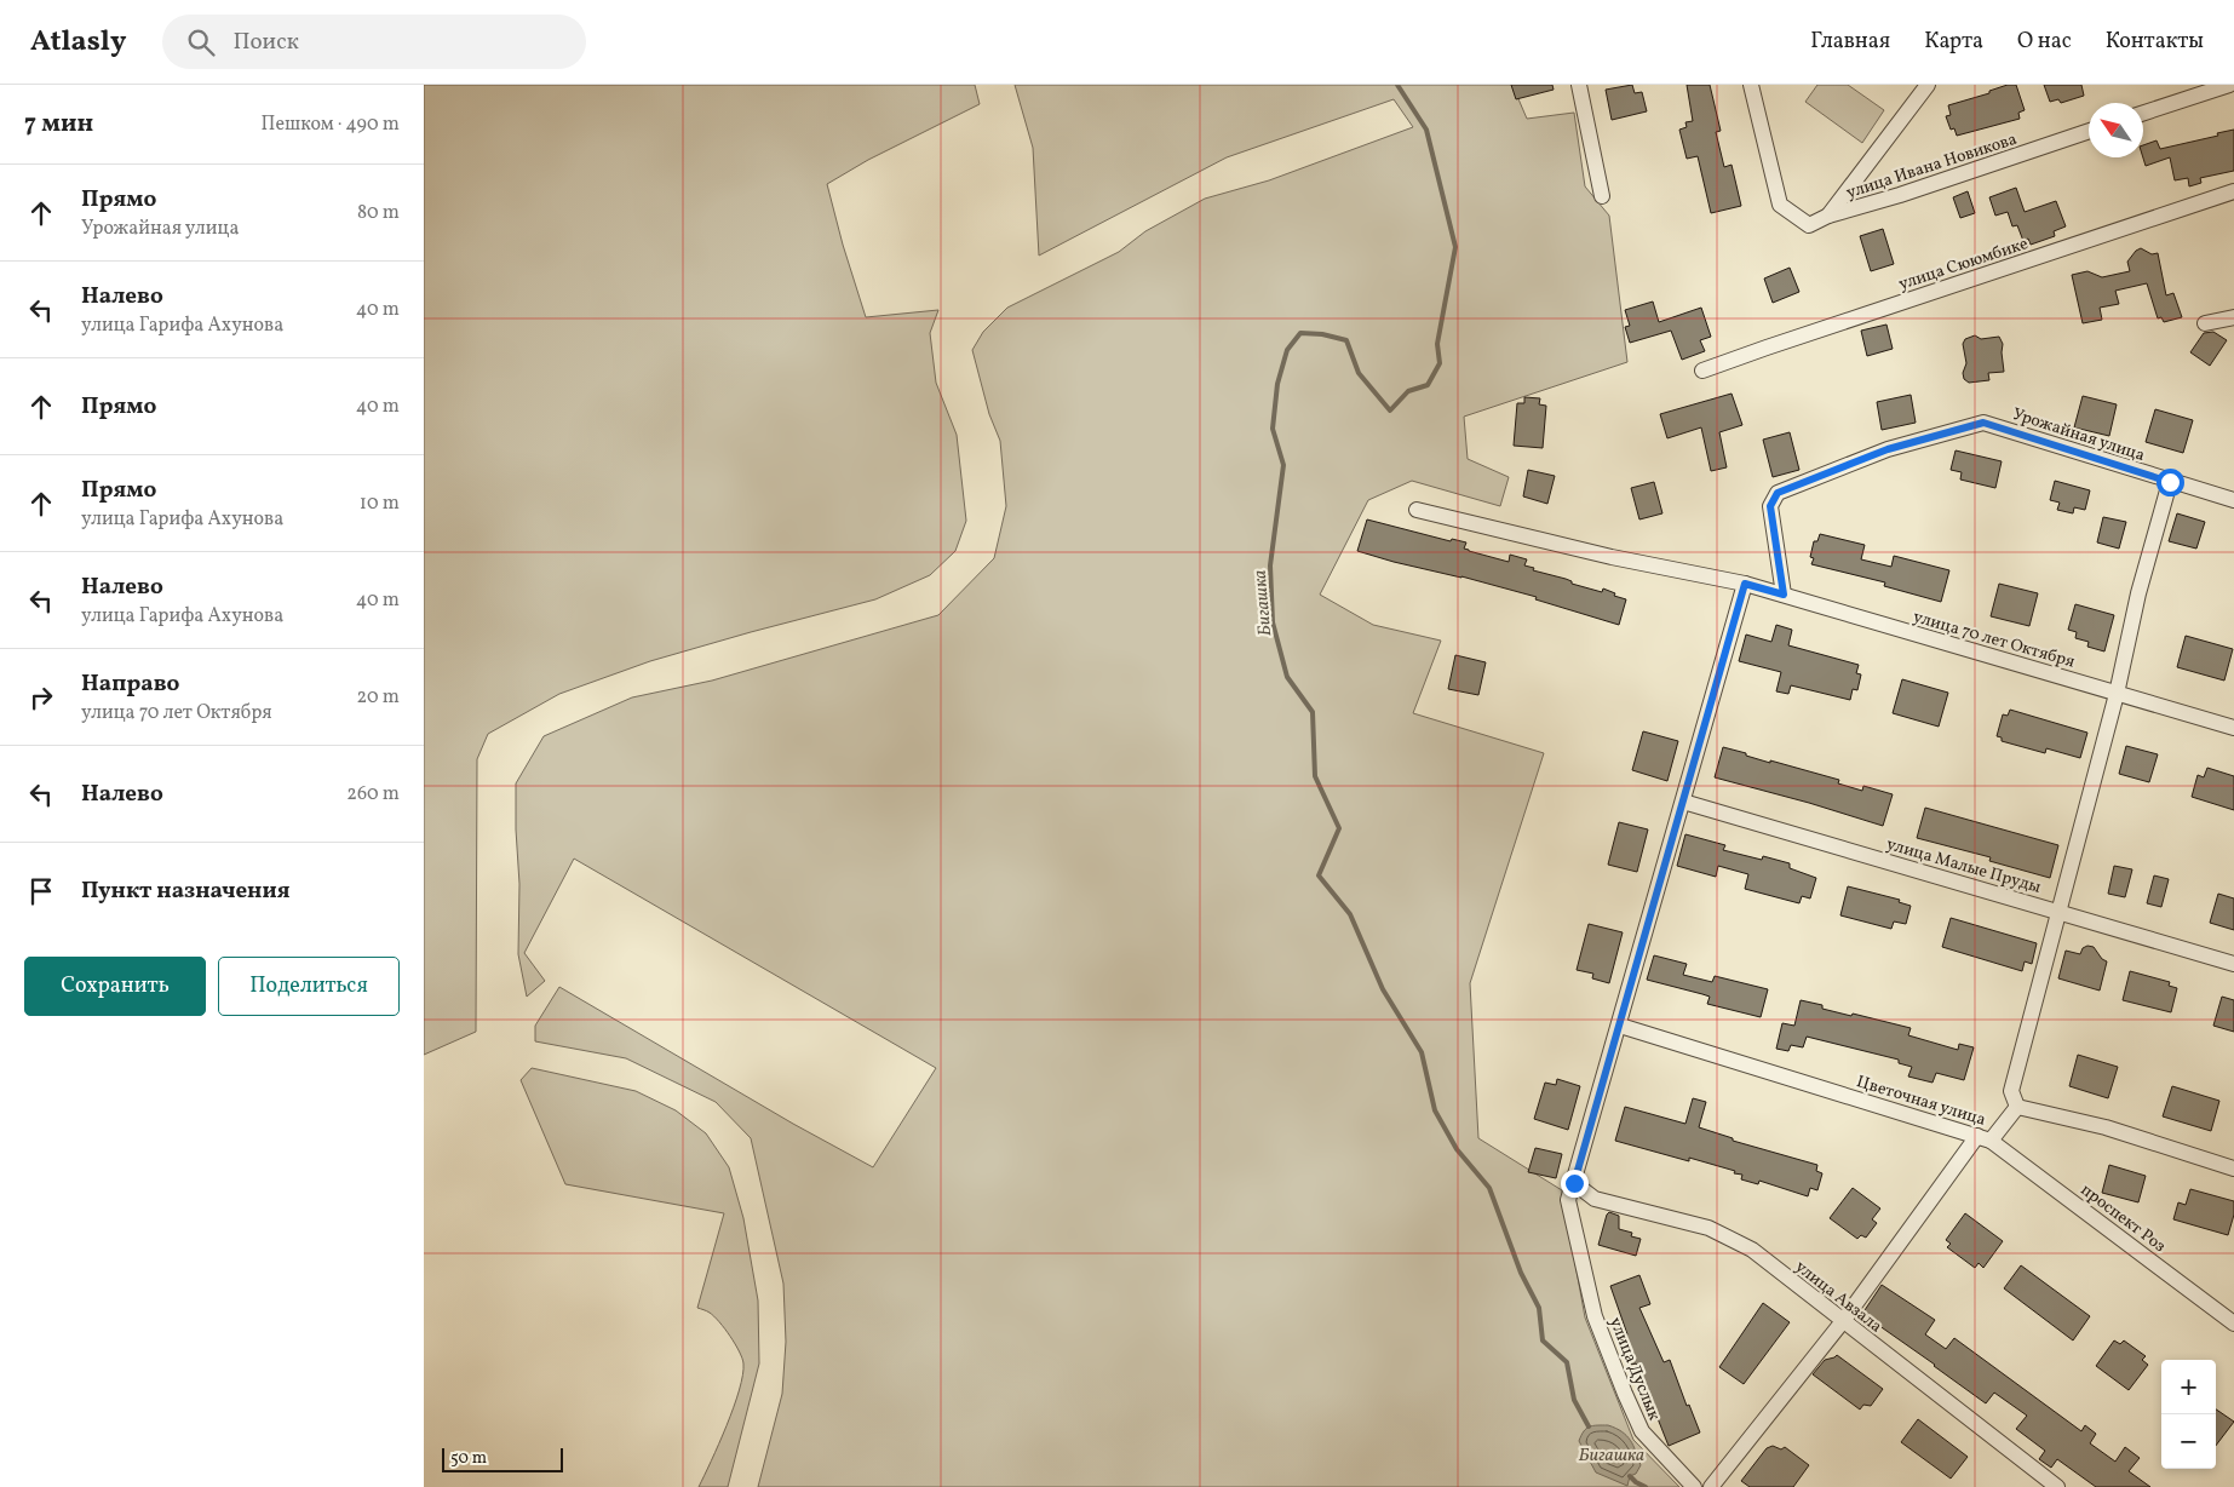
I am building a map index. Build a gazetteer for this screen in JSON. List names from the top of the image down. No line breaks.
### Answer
{"streets":{"street":["улица Ивана Новикова","улица Сююмбике","Урожайная улица","улица 70 лет Октября","улица Малые Пруды","Цветочная улица","проспект Роз","улица Авзала","улица Дуслык"]},"crossings":[["Урожайная улица","улица 70 лет Октября"],["Цветочная улица","проспект Роз"],["улица Авзала","улица Дуслык"]],"water":["Бигашка"],"scale_bar":"50 m","north":"top left","page":{"header":"Atlasly","search":"Поиск","nav":["Главная","Карта","О нас","Контакты"],"heading":["7 мин","Пешком · 490 m"],"list":[["Прямо","Урожайная улица","80 m"],["Налево","улица Гарифа Ахунова","40 m"],["Прямо","40 m"],["Прямо","улица Гарифа Ахунова","10 m"],["Налево","улица Гарифа Ахунова","40 m"],["Направо","улица 70 лет Октября","20 m"],["Налево","260 m"],"Пункт назначения"],"buttons":["Сохранить","Поделиться"],"map_buttons":["+","−"],"scale":"50 m"}}
